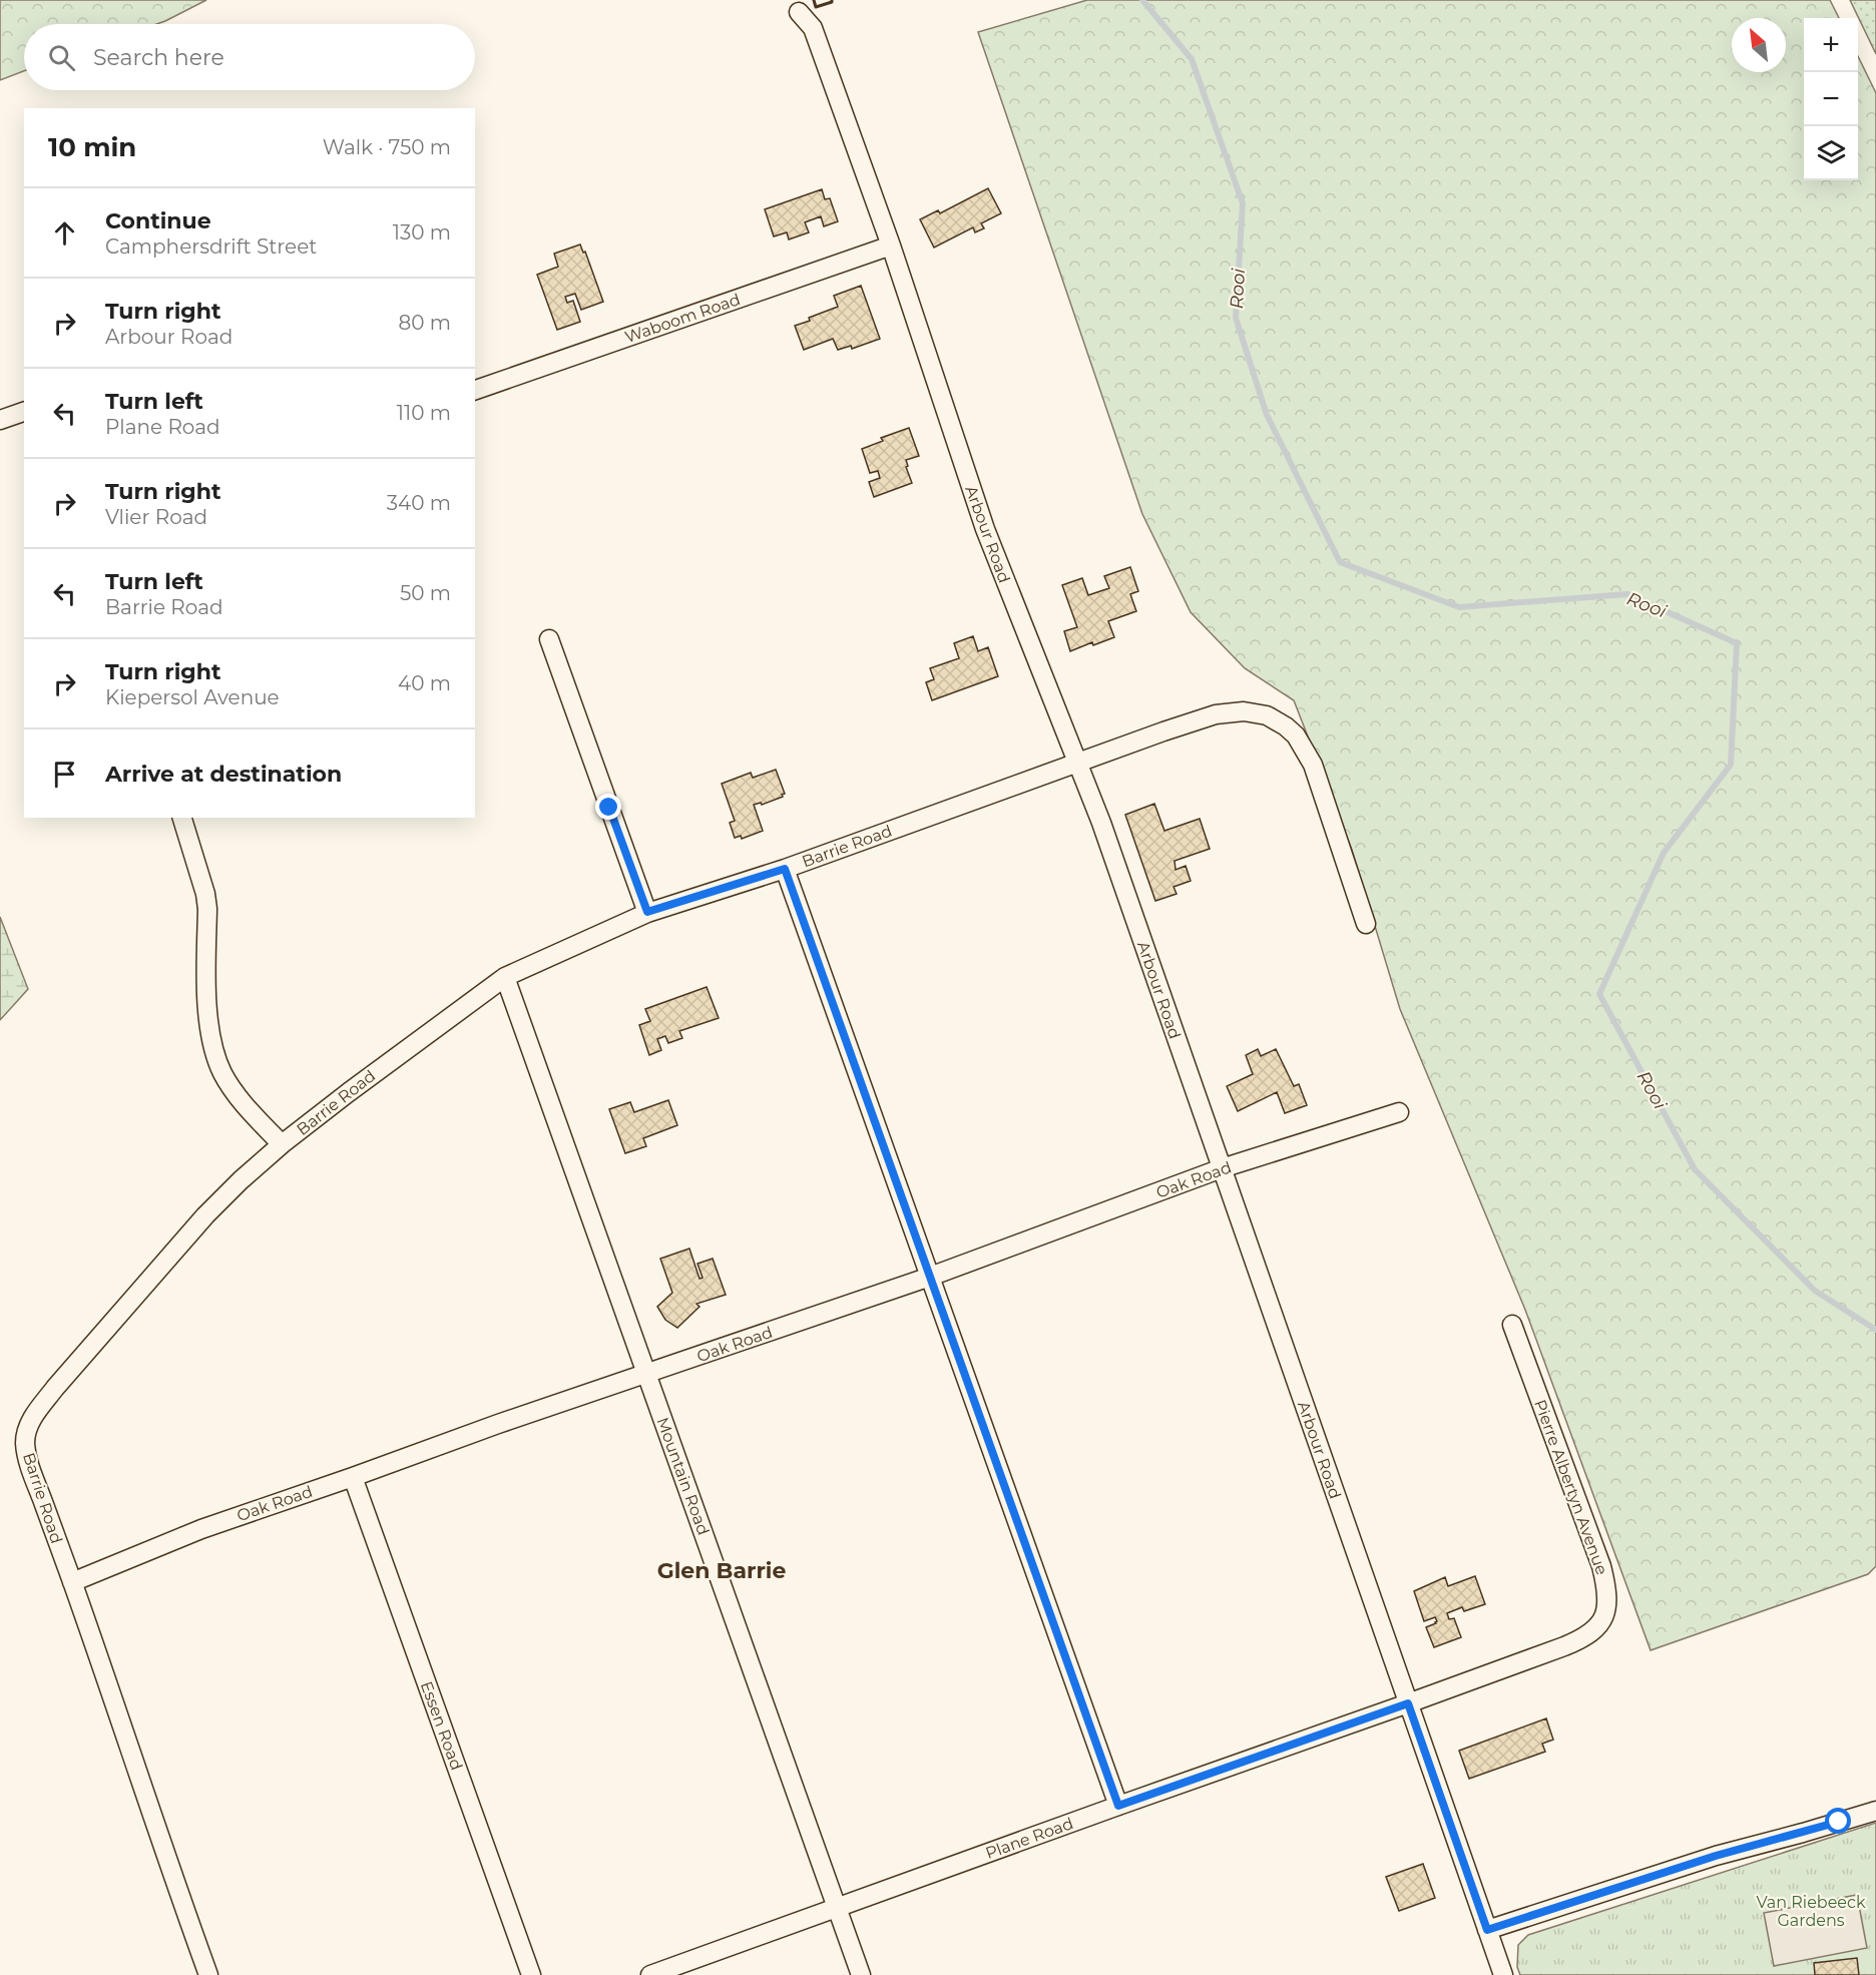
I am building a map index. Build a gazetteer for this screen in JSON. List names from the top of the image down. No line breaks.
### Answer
{"streets":{"street":["Waboom Road","Arbour Road","Barrie Road","Oak Road","Mountain Road","Pierre Albertyn Avenue","Essen Road","Plane Road"]},"crossings":[["Waboom Road","Arbour Road"],["Arbour Road","Barrie Road"],["Arbour Road","Oak Road"],["Arbour Road","Pierre Albertyn Avenue"],["Arbour Road","Plane Road"],["Barrie Road","Oak Road"],["Barrie Road","Mountain Road"],["Oak Road","Mountain Road"],["Oak Road","Essen Road"],["Mountain Road","Plane Road"],["Pierre Albertyn Avenue","Plane Road"]],"districts":["Glen Barrie"],"water":["Rooi"],"parks":["Van Riebeeck Gardens"],"north":"top left","page":{"map_buttons":["+","−"],"search":"Search here","heading":["10 min","Walk · 750 m"],"list":[["Continue","Camphersdrift Street","130 m"],["Turn right","Arbour Road","80 m"],["Turn left","Plane Road","110 m"],["Turn right","Vlier Road","340 m"],["Turn left","Barrie Road","50 m"],["Turn right","Kiepersol Avenue","40 m"],"Arrive at destination"]}}
